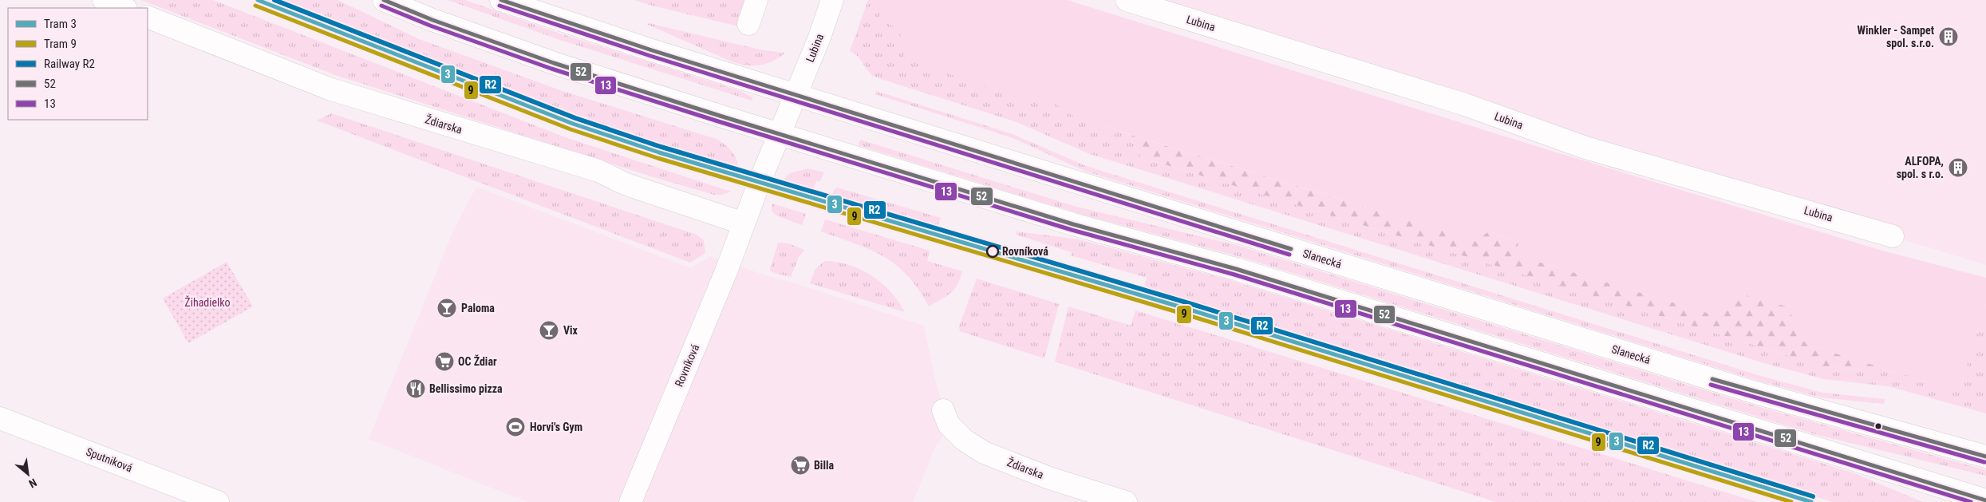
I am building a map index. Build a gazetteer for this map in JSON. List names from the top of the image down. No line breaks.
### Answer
{"streets":{"main road":["Lubina","Ždiarska","Slanecká","Rovníková","Sputniková"]},"crossings":[["Lubina","Slanecká"],["Lubina","Rovníková"],["Ždiarska","Rovníková"],["Slanecká","Rovníková"]],"parks":["Žihadielko"],"places":{"building":["Winkler - Sampet spol. s.r.o.","ALFOPA, spol. s r.o."],"other":["Rovníková"],"bar":["Paloma","Vix"],"supermarket":["OC Ždiar","Billa"],"restaurant":["Bellissimo pizza"],"sports":["Horvi's Gym"]},"lines":["tram line 3","rail line R2","transit line 52","tram line 9","transit line 13"],"legend":["Tram 3","Tram 9","Railway R2","52","13"],"north":"bottom right"}
